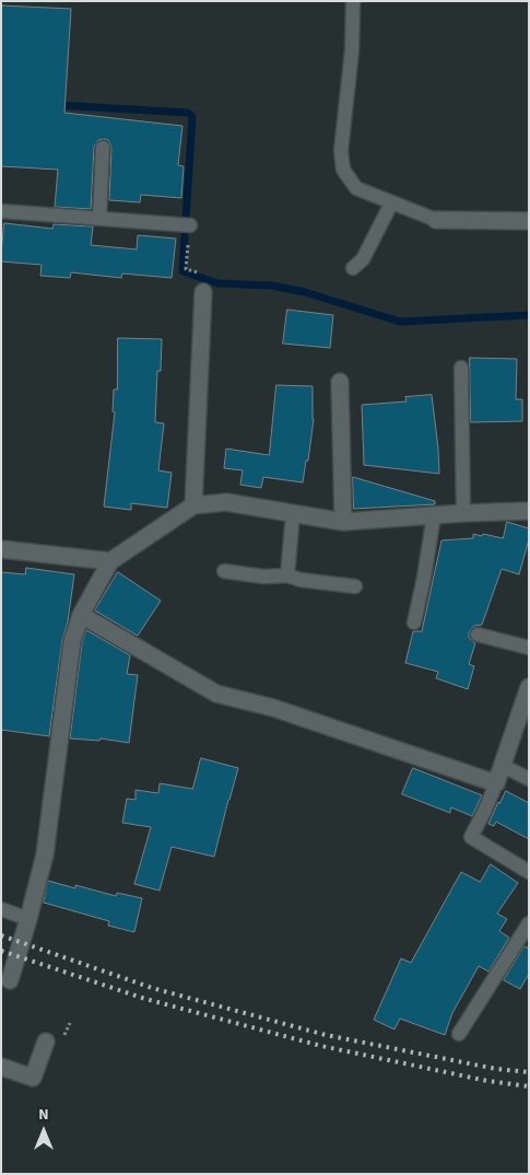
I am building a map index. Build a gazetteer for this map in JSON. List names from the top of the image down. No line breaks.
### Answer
{"north":"top"}
